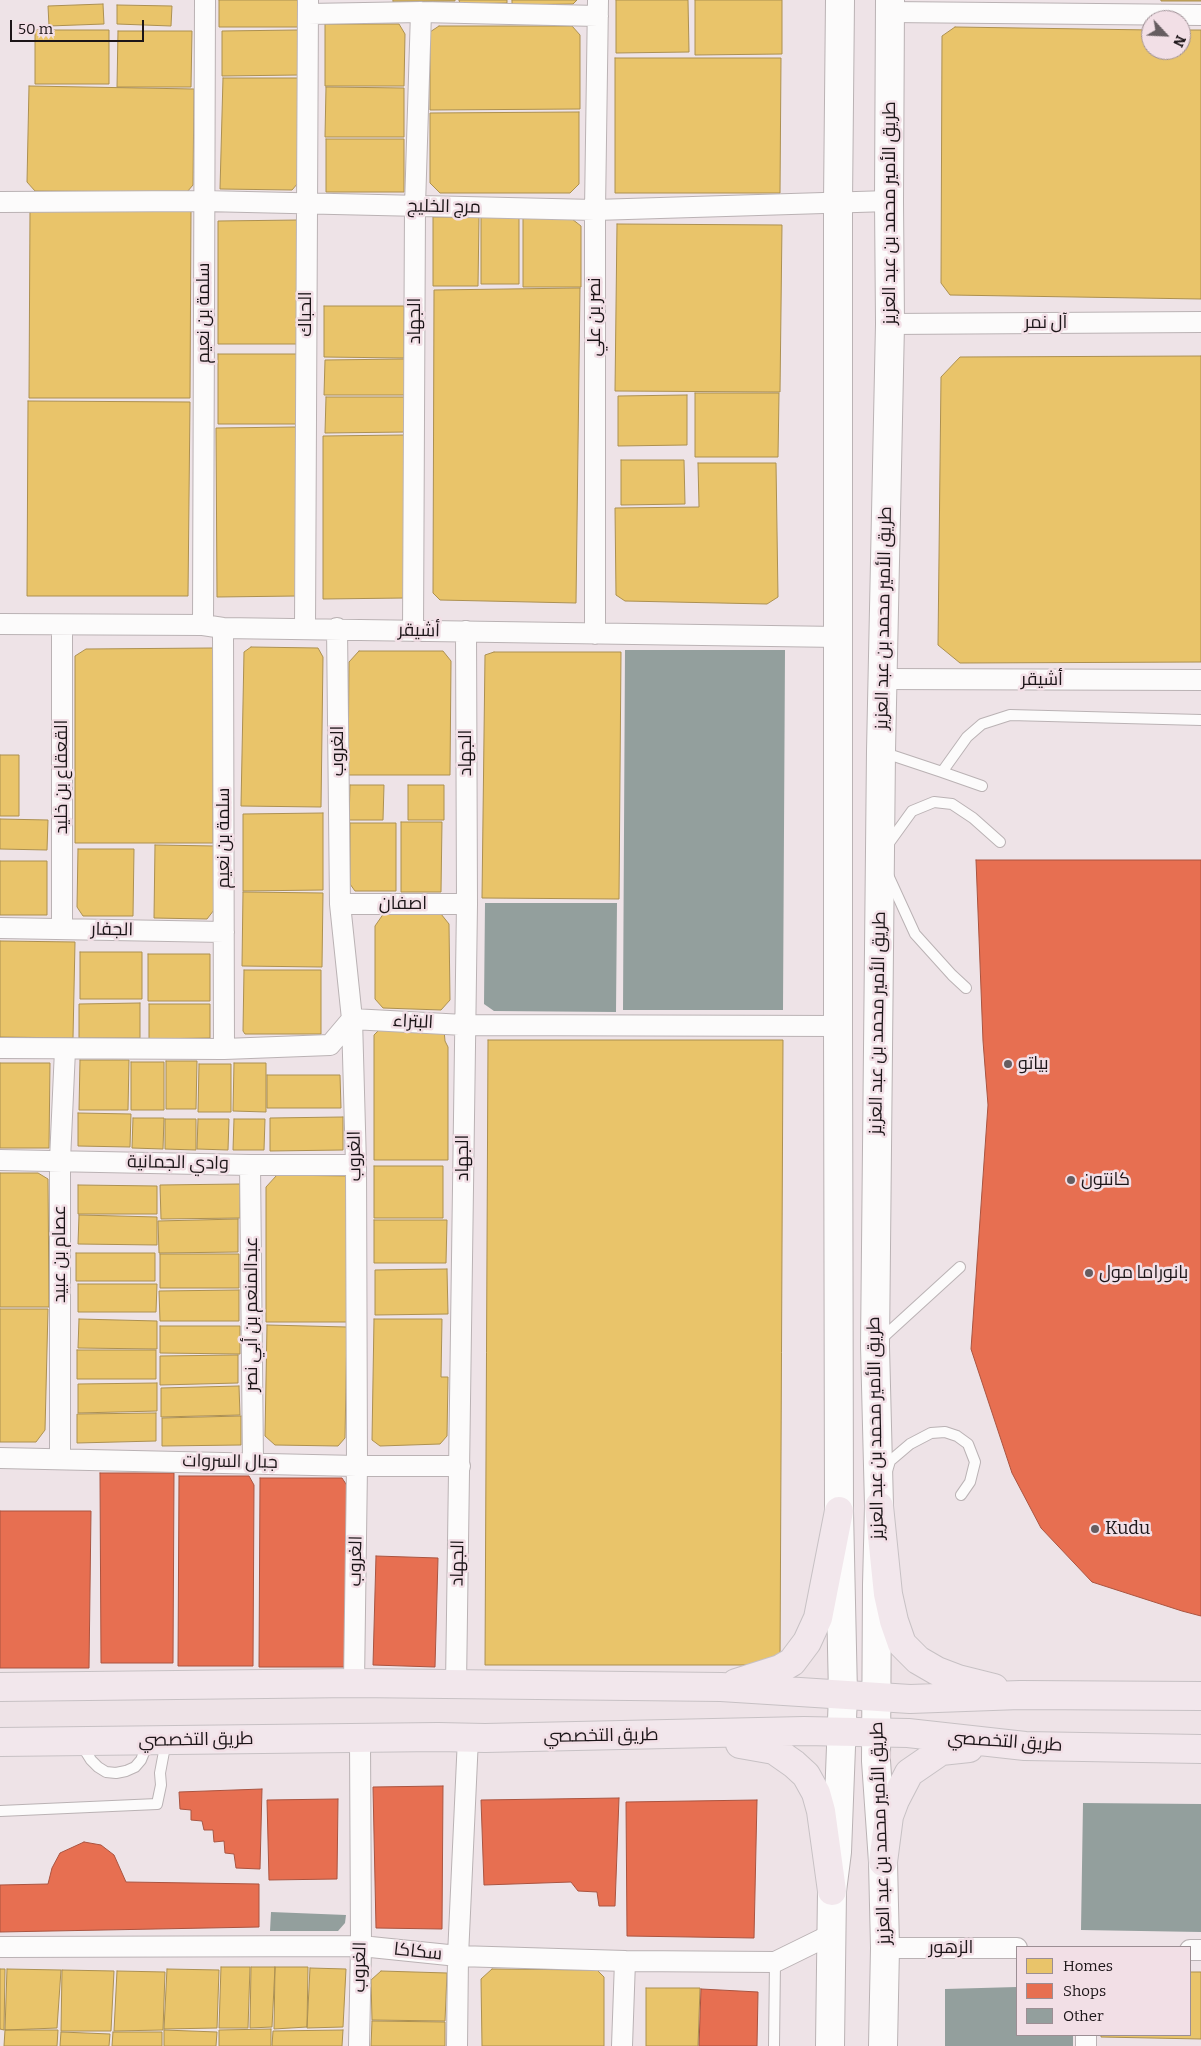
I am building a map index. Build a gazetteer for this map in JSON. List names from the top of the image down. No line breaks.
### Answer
{"streets":{"main road":["طريق الأمير محمد بن عبد العزيز","طريق التخصصي"],"street":["مرج الخليج","سلمة بن نعيم","الحباك","نصر بن علي","الجهاد","آل نمر","أشيقر","الغروب","القعقاع بن خليد","اصفان","الجفار","البتراء","وادي الجمانية","عصام بن عبيد","عبدالمنعم بن أبي نصر","جبال السروات","الزهور","سكاكا"]},"crossings":[["مرج الخليج","طريق الأمير محمد بن عبد العزيز"],["مرج الخليج","سلمة بن نعيم"],["مرج الخليج","الحباك"],["مرج الخليج","نصر بن علي"],["مرج الخليج","الجهاد"],["طريق الأمير محمد بن عبد العزيز","آل نمر"],["طريق الأمير محمد بن عبد العزيز","أشيقر"],["طريق الأمير محمد بن عبد العزيز","البتراء"],["طريق الأمير محمد بن عبد العزيز","طريق التخصصي"],["طريق الأمير محمد بن عبد العزيز","الزهور"],["طريق الأمير محمد بن عبد العزيز","سكاكا"],["سلمة بن نعيم","أشيقر"],["سلمة بن نعيم","الجفار"],["الحباك","أشيقر"],["نصر بن علي","أشيقر"],["الجهاد","أشيقر"],["الجهاد","اصفان"],["الجهاد","البتراء"],["الجهاد","جبال السروات"],["أشيقر","الغروب"],["أشيقر","القعقاع بن خليد"],["الغروب","اصفان"],["الغروب","البتراء"],["الغروب","وادي الجمانية"],["الغروب","جبال السروات"],["الغروب","طريق التخصصي"],["الغروب","سكاكا"],["القعقاع بن خليد","الجفار"],["وادي الجمانية","عصام بن عبيد"],["وادي الجمانية","عبدالمنعم بن أبي نصر"],["عصام بن عبيد","جبال السروات"],["عبدالمنعم بن أبي نصر","جبال السروات"]],"places":["بياتو","كانتون","بانوراما مول","Kudu"],"legend":["Homes","Shops","Other"],"scale_bar":"50 m","north":"bottom right"}
